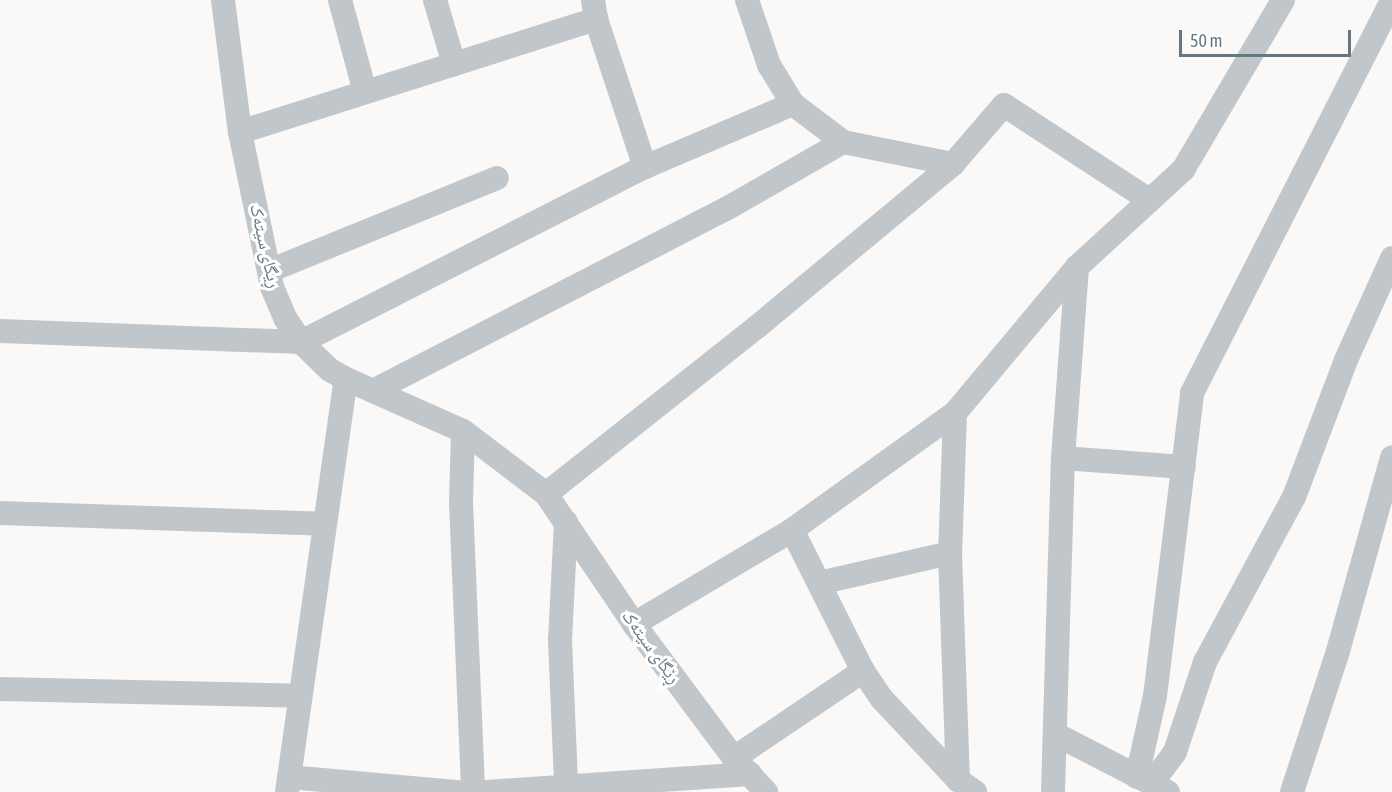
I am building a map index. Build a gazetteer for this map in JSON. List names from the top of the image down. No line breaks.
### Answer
{"streets":{"street":["ڕیگای سیتەک","ڕێگای سیتەک"]},"crossings":[["ڕیگای سیتەک","ڕێگای سیتەک"]],"scale_bar":"50 m"}
